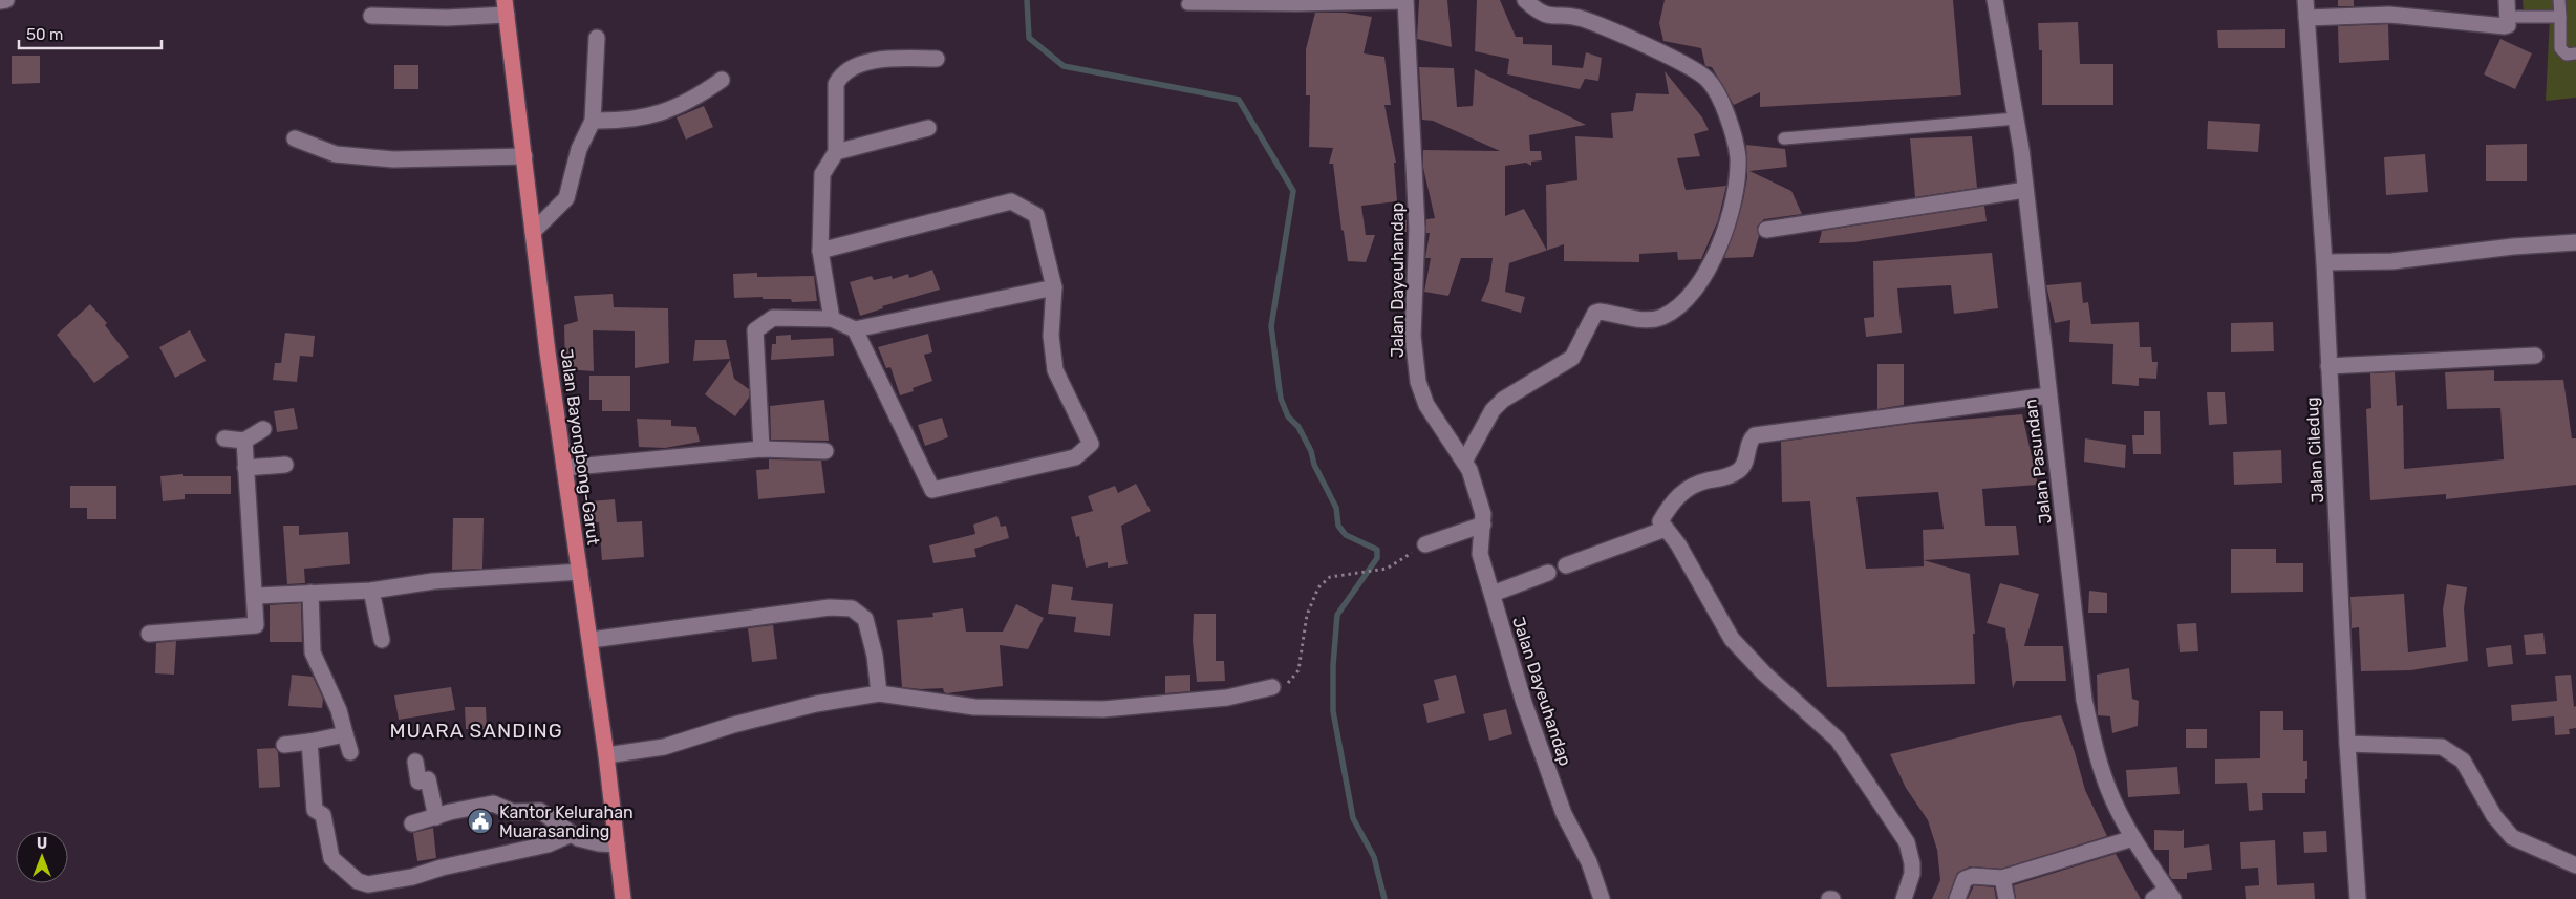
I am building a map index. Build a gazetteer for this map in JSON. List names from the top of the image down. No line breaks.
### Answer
{"streets":{"main road":["Jalan Bayongbong-Garut"],"street":["Jalan Dayeuhandap","Jalan Ciledug","Jalan Pasundan"]},"districts":["MUARA SANDING"],"places":{"public building":["Kantor Kelurahan Muarasanding"]},"scale_bar":"50 m","north":"top"}
